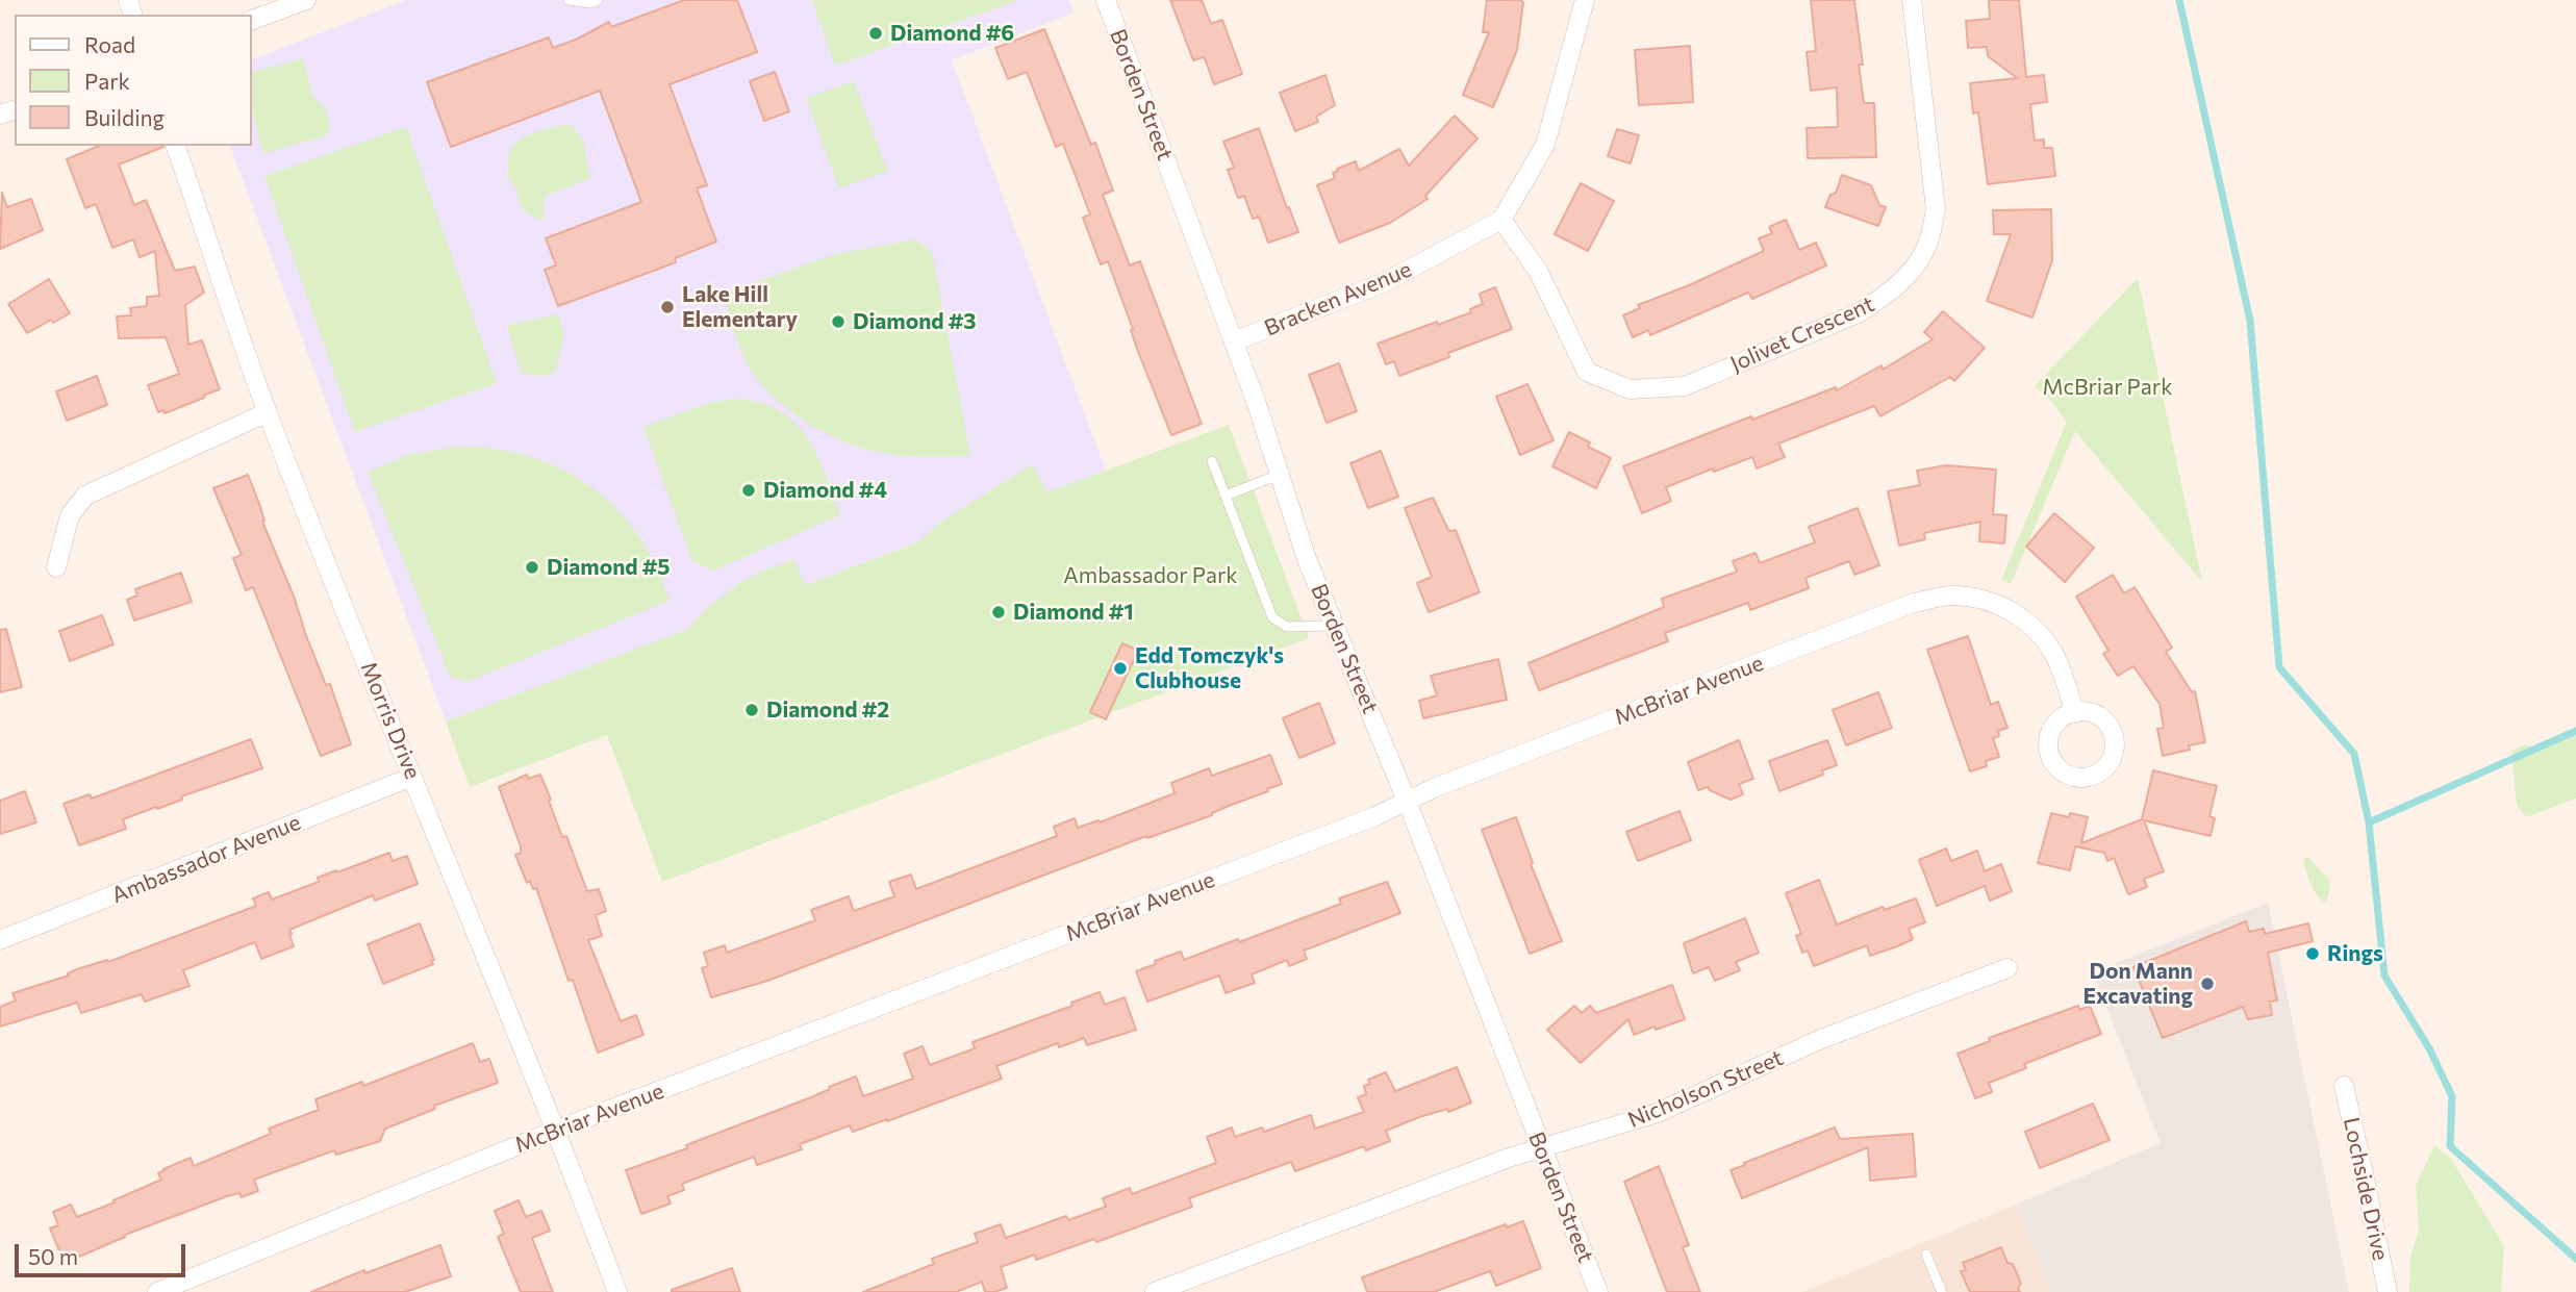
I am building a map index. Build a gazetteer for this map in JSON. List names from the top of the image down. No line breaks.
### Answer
{"streets":{"street":["Borden Street","Bracken Avenue","Jolivet Crescent","McBriar Avenue","Morris Drive","Ambassador Avenue","Nicholson Street","Lochside Drive"]},"crossings":[["Borden Street","Bracken Avenue"],["Borden Street","McBriar Avenue"],["Borden Street","Nicholson Street"],["Bracken Avenue","Jolivet Crescent"],["McBriar Avenue","Morris Drive"],["Morris Drive","Ambassador Avenue"]],"parks":["McBriar Park","Ambassador Park"],"places":["Diamond #6","Lake Hill Elementary","Diamond #3","Diamond #4","Diamond #5","Diamond #1","Edd Tomczyk's Clubhouse","Diamond #2","Rings","Don Mann Excavating"],"legend":["Road","Park","Building"],"scale_bar":"50 m"}
